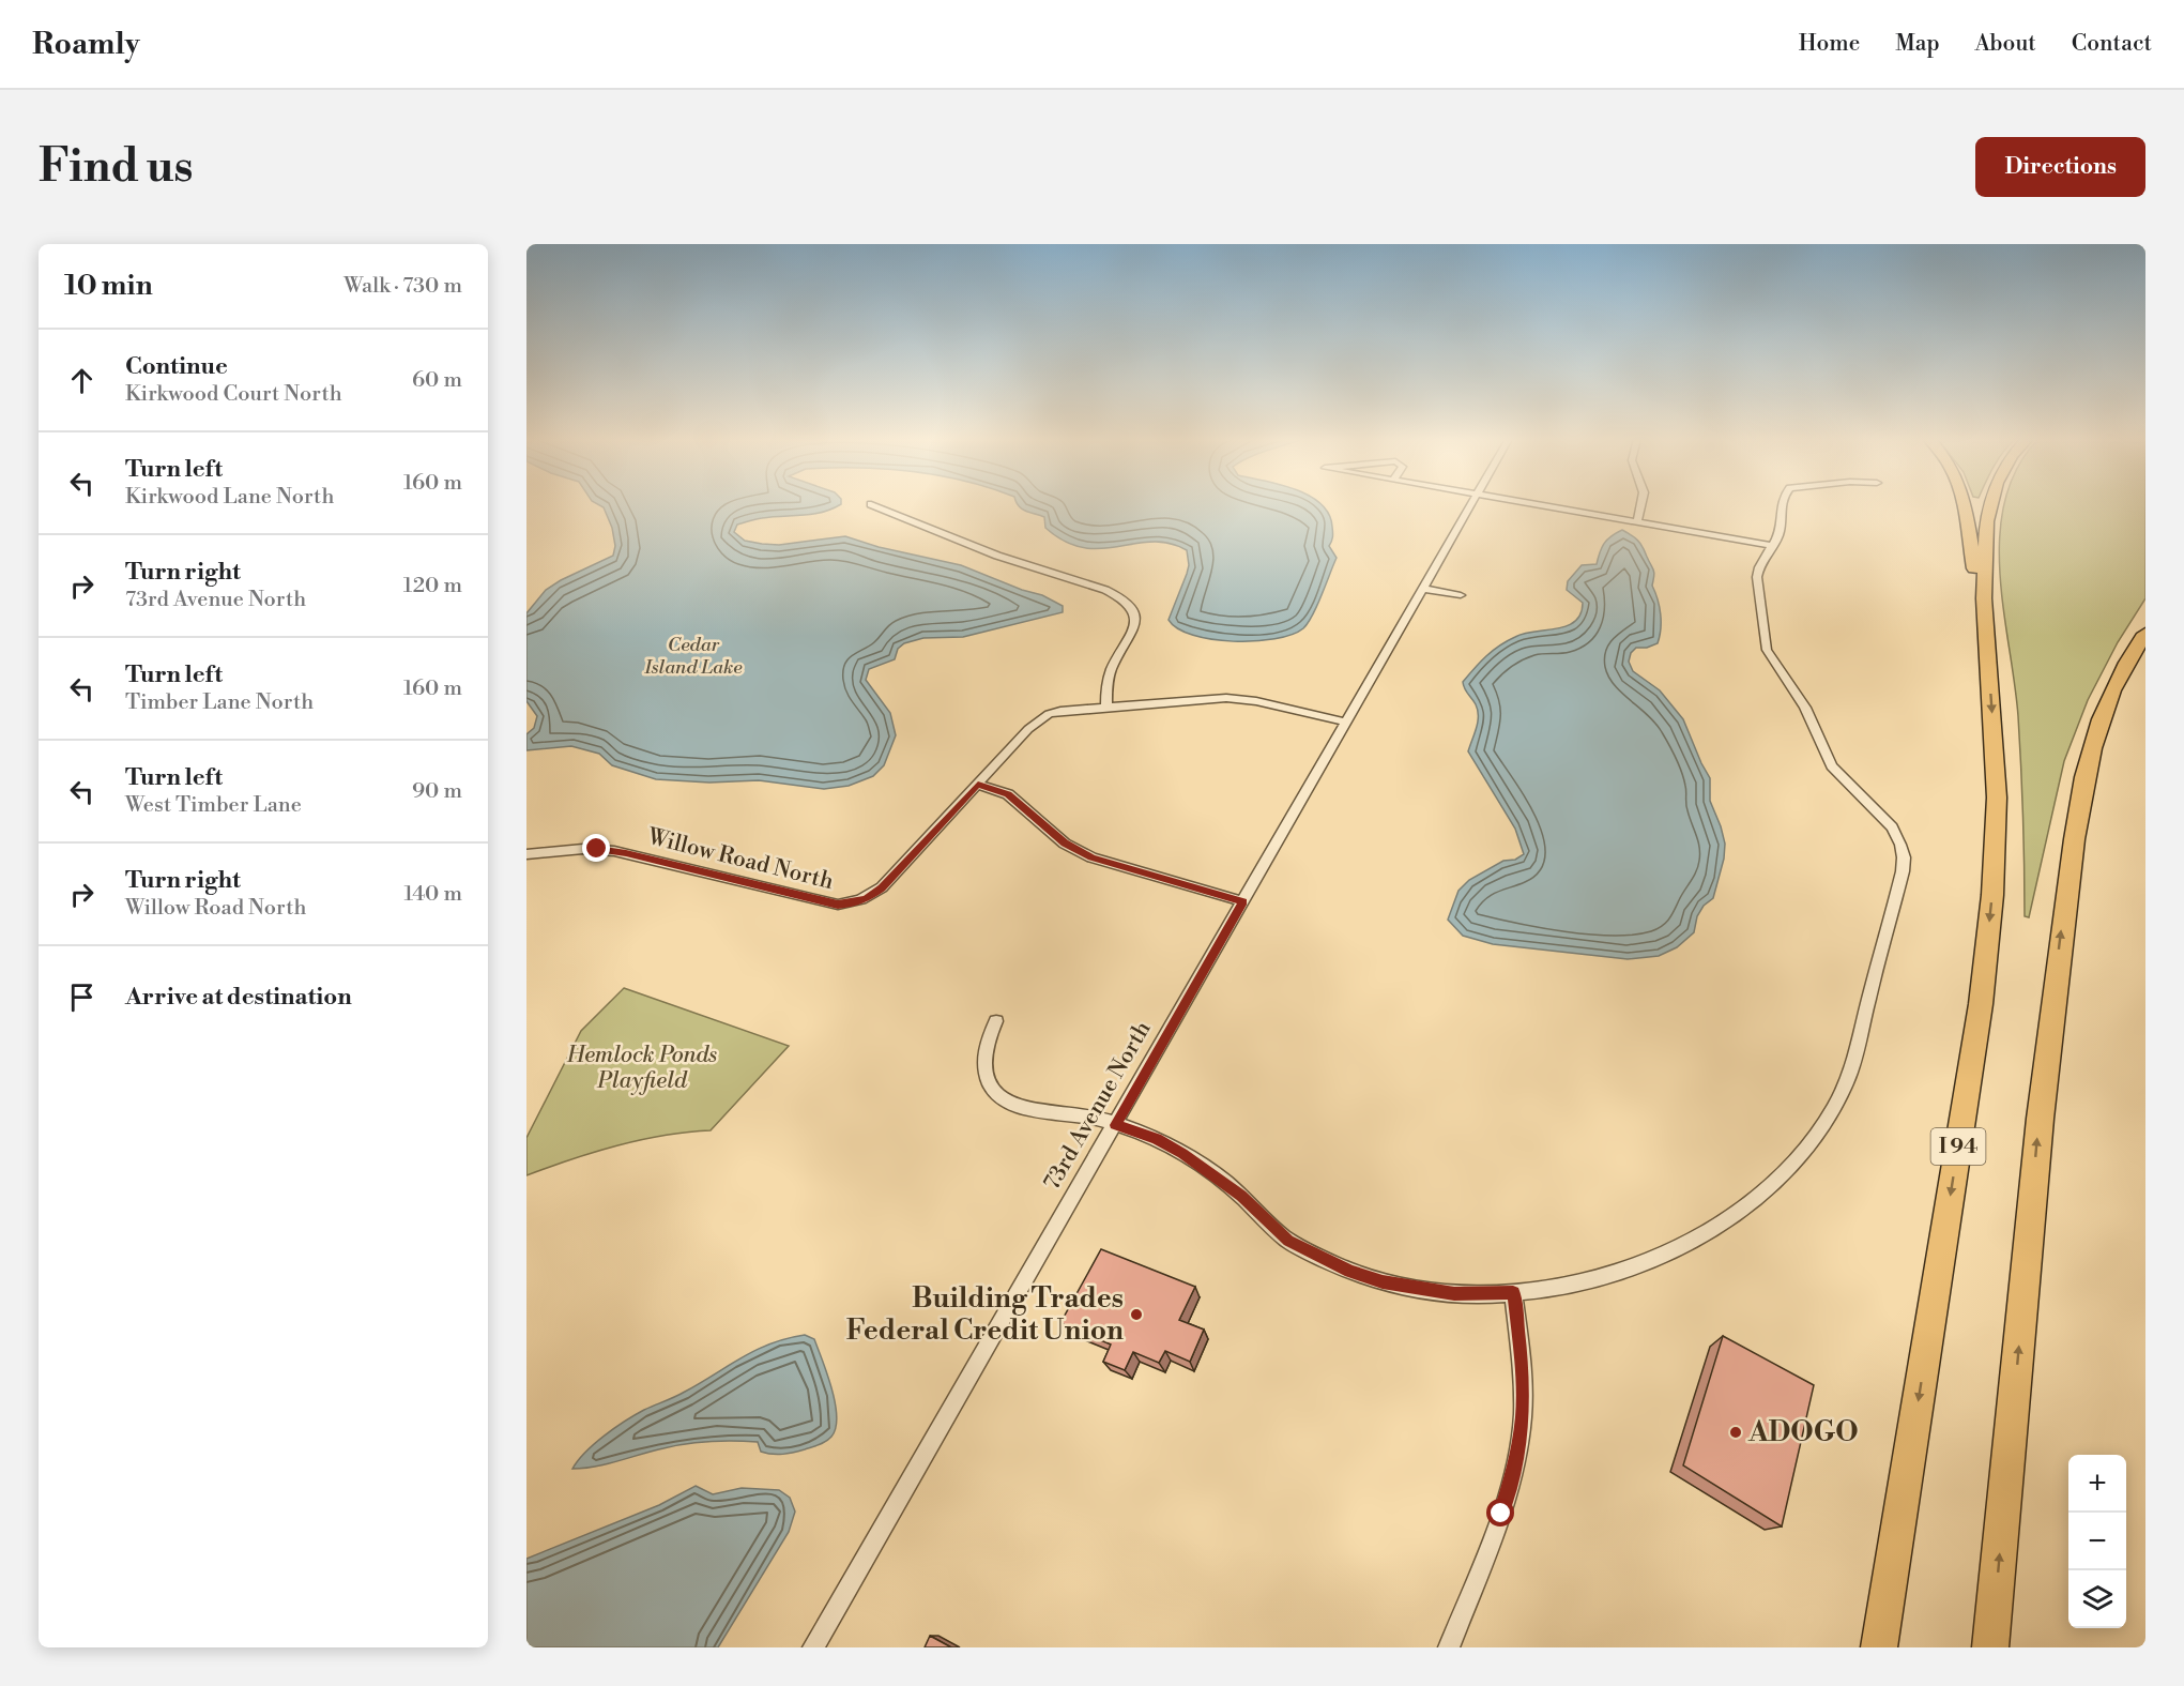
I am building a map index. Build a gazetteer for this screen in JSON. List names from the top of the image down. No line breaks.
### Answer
{"streets":{"highway":["I 94"],"street":["Willow Road North","73rd Avenue North"]},"water":["Cedar Island Lake"],"parks":["Hemlock Ponds Playfield"],"places":["Building Trades Federal Credit Union","ADOGO"],"page":{"header":"Roamly","nav":["Home","Map","About","Contact"],"buttons":"Directions","title":"Find us","heading":["10 min","Walk · 730 m"],"list":[["Continue","Kirkwood Court North","60 m"],["Turn left","Kirkwood Lane North","160 m"],["Turn right","73rd Avenue North","120 m"],["Turn left","Timber Lane North","160 m"],["Turn left","West Timber Lane","90 m"],["Turn right","Willow Road North","140 m"],"Arrive at destination"],"map_buttons":["+","−"]}}
